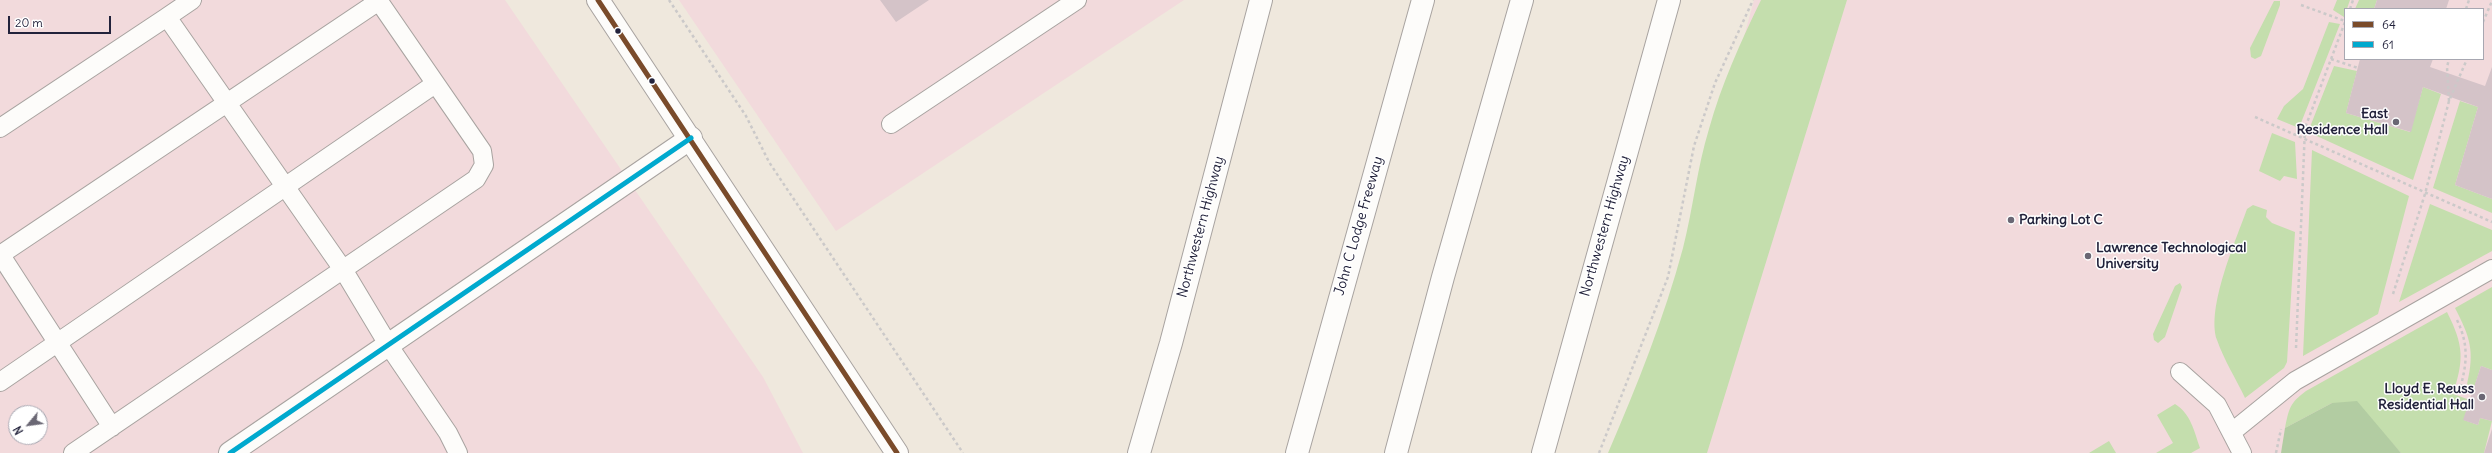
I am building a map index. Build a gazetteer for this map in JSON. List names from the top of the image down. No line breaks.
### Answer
{"streets":{"main road":["John C Lodge Freeway","Northwestern Highway"]},"places":["East Residence Hall","Parking Lot C","Lawrence Technological University","Lloyd E. Reuss Residential Hall"],"lines":["transit line 64","transit line 61"],"legend":["64","61"],"scale_bar":"20 m","north":"bottom left"}
